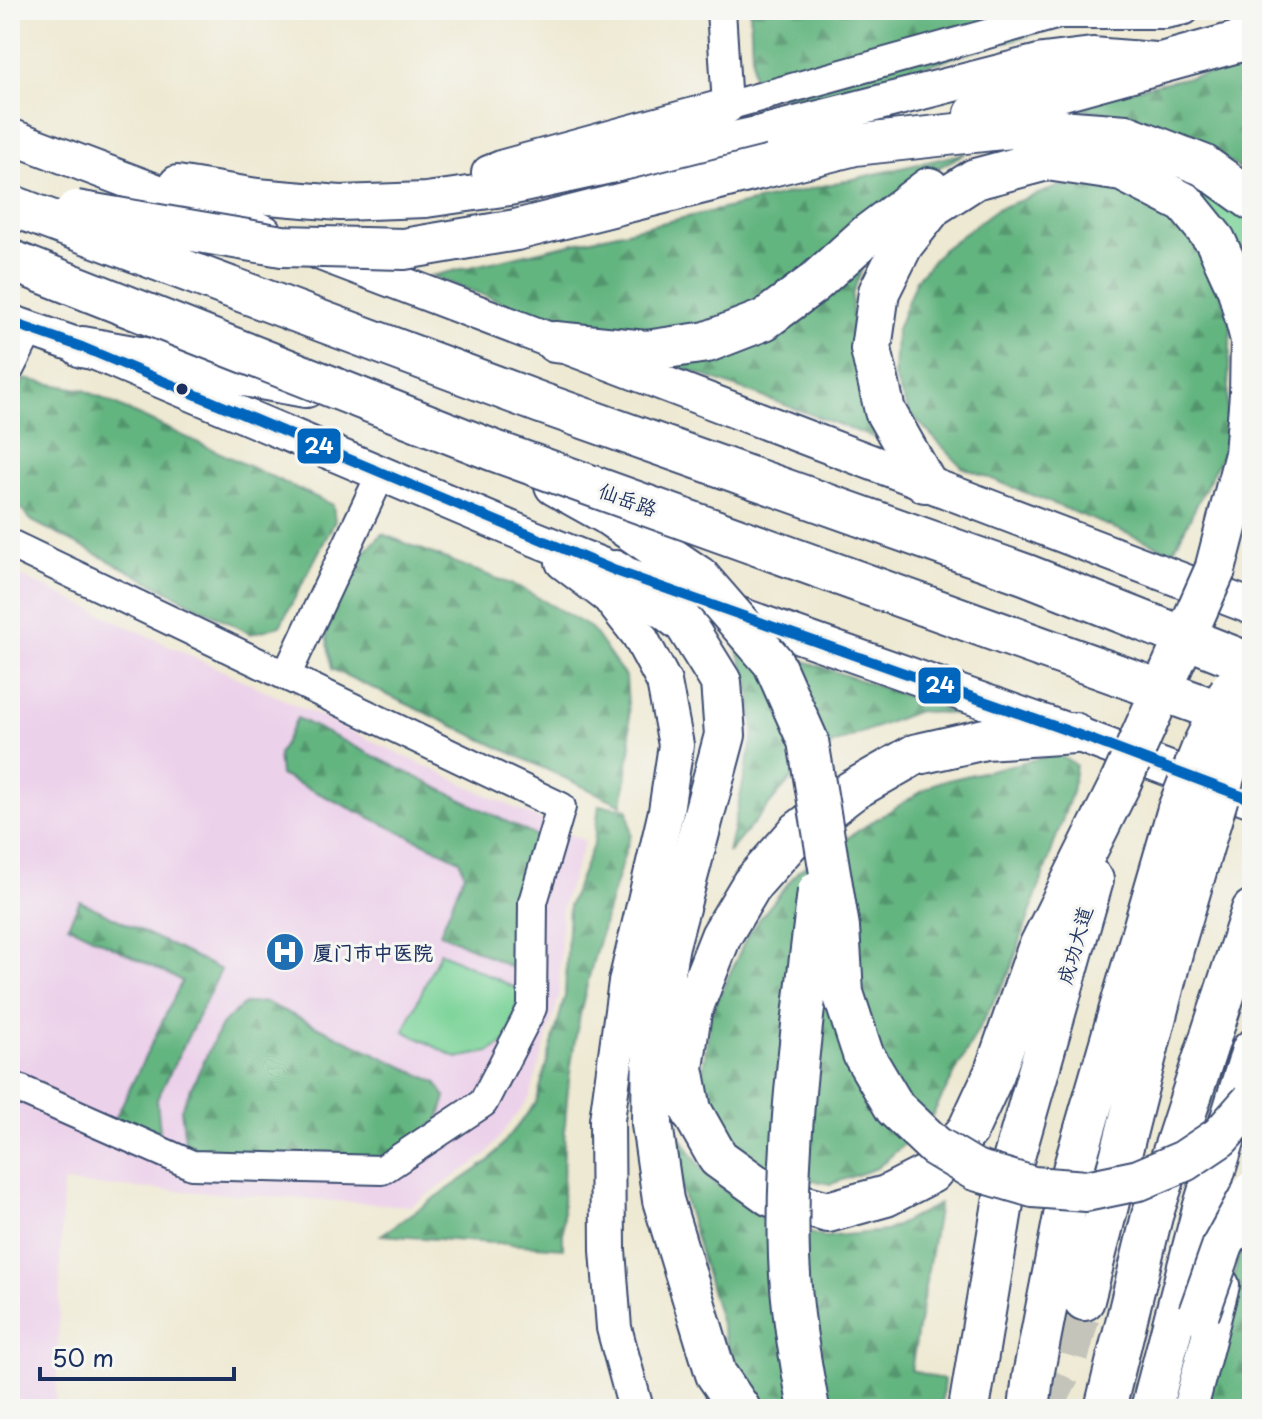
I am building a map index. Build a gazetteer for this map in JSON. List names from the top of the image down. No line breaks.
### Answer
{"streets":{"highway":["仙岳路","成功大道"]},"places":{"hospital":["厦门市中医院"]},"lines":["transit line 24"],"scale_bar":"50 m"}
